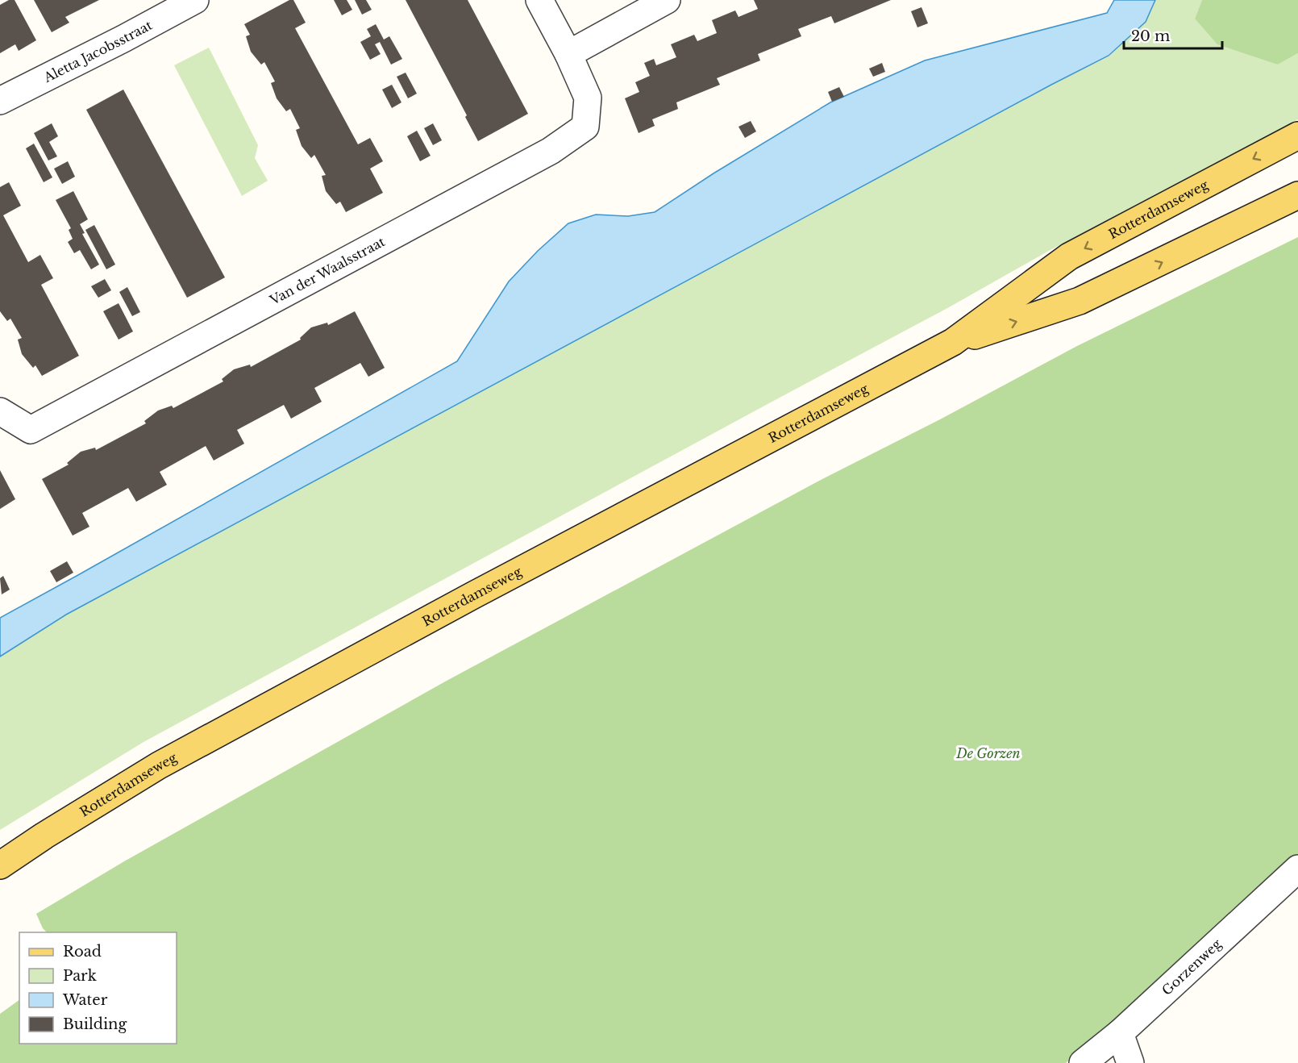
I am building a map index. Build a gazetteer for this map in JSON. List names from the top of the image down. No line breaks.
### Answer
{"streets":{"main road":["Rotterdamseweg"],"street":["Aletta Jacobsstraat","Van der Waalsstraat","Gorzenweg"]},"parks":["De Gorzen"],"legend":["Road","Park","Water","Building"],"scale_bar":"20 m"}
